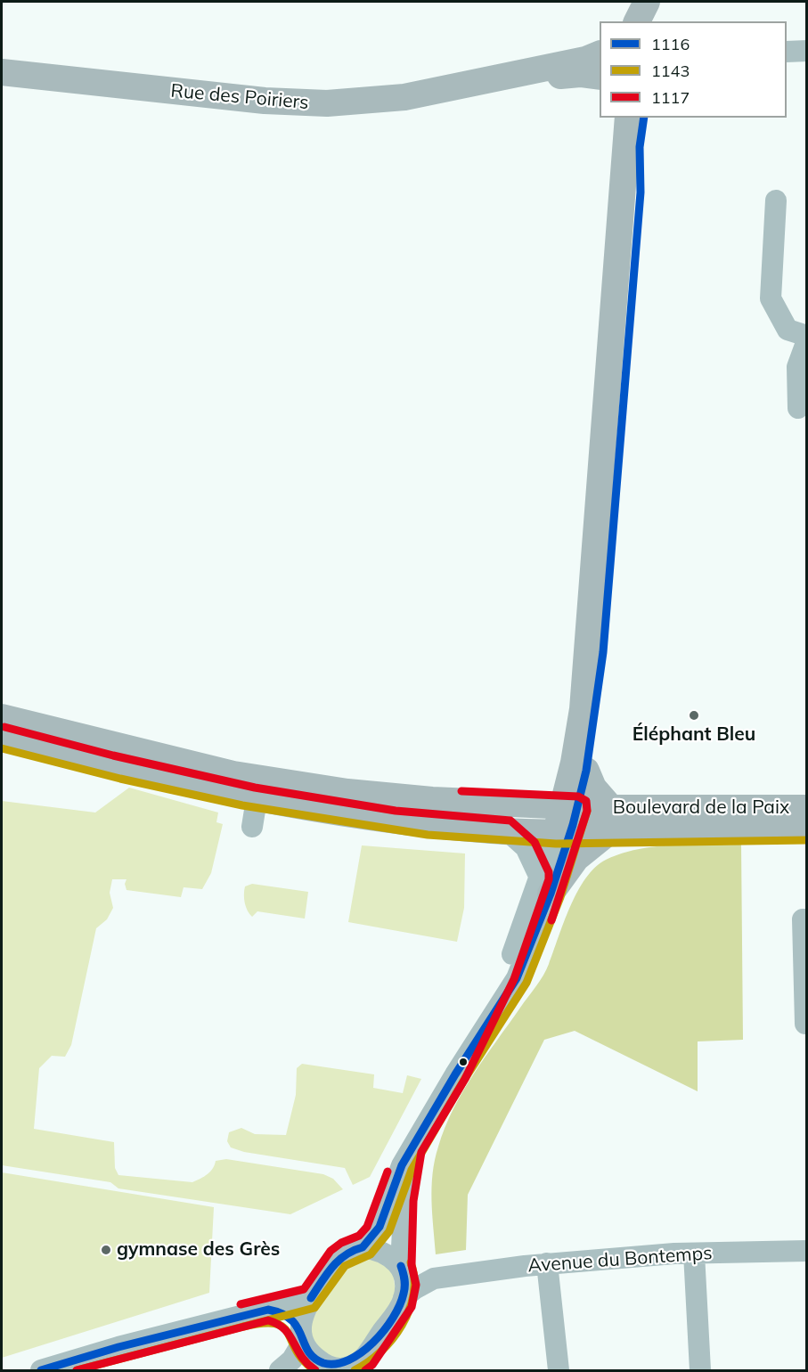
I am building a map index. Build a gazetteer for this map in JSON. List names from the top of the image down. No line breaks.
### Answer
{"streets":{"main road":["Rue des Poiriers","Boulevard de la Paix"],"street":["Avenue du Bontemps"]},"places":["Éléphant Bleu","gymnase des Grès"],"lines":["transit line 1116","transit line 1117","transit line 1143"],"legend":["1116","1143","1117"]}
